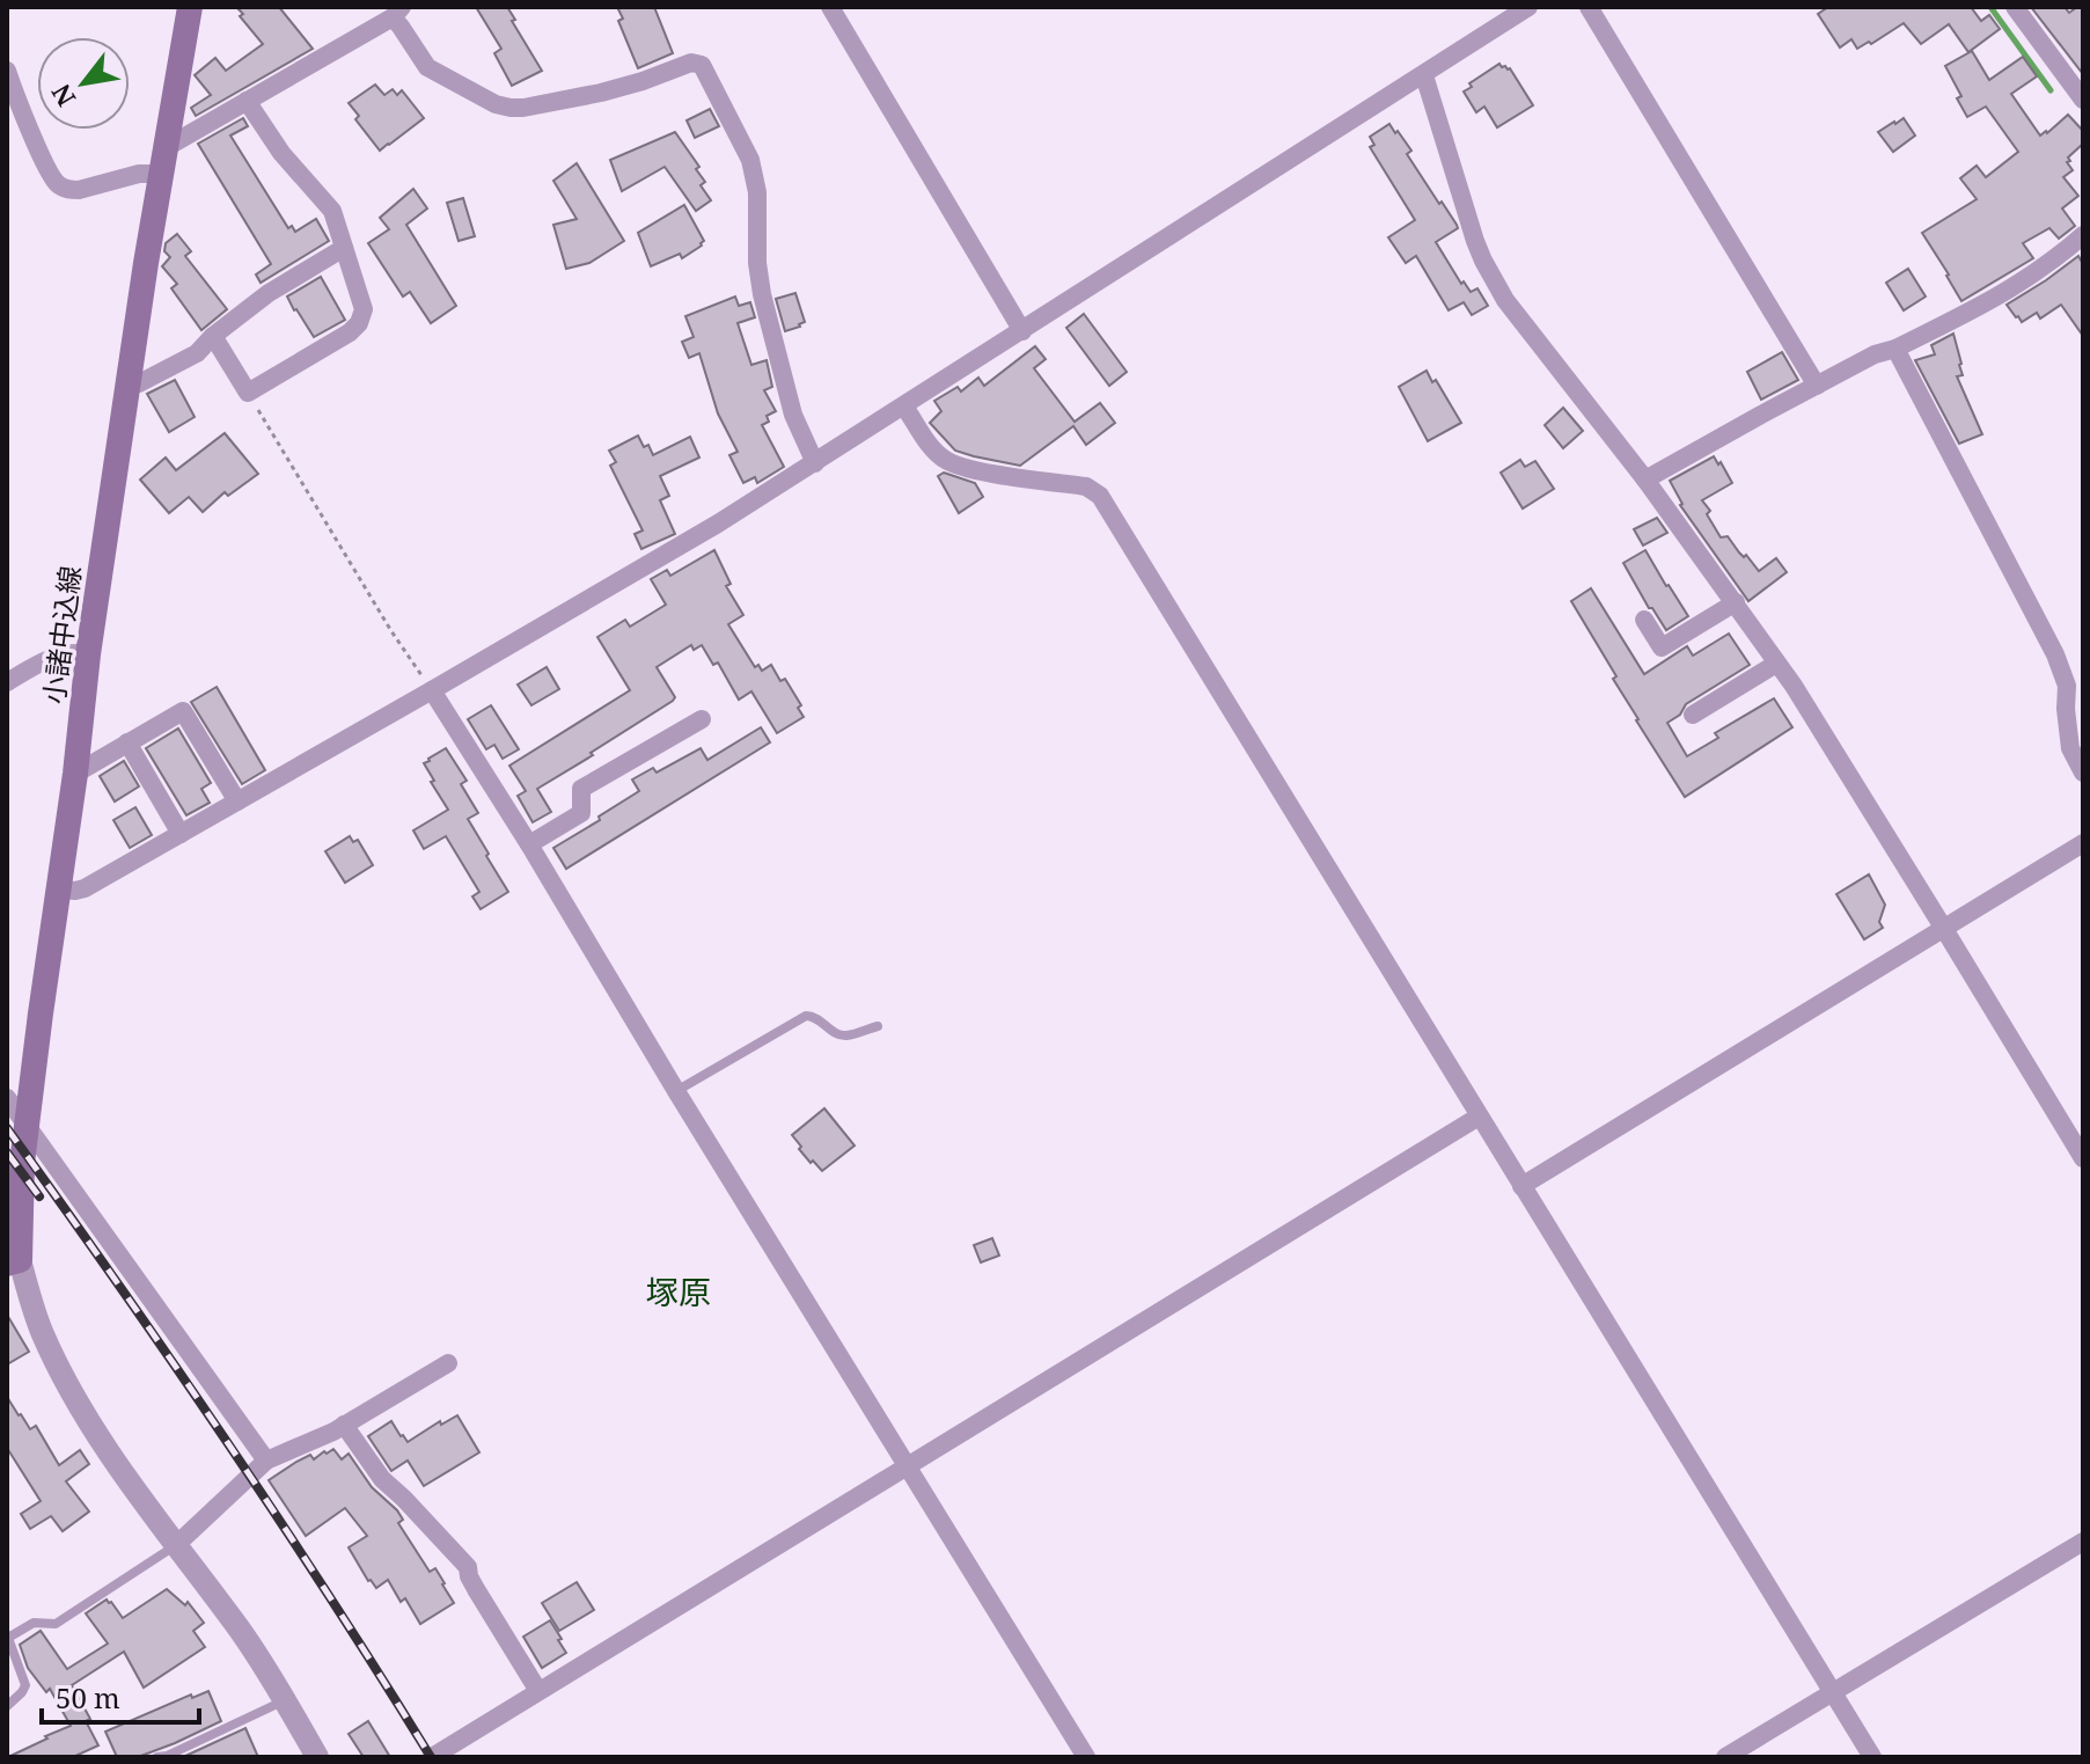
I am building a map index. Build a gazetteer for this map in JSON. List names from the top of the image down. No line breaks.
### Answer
{"streets":{"main road":["小諸中込線"]},"districts":["塚原"],"scale_bar":"50 m","north":"bottom left"}
